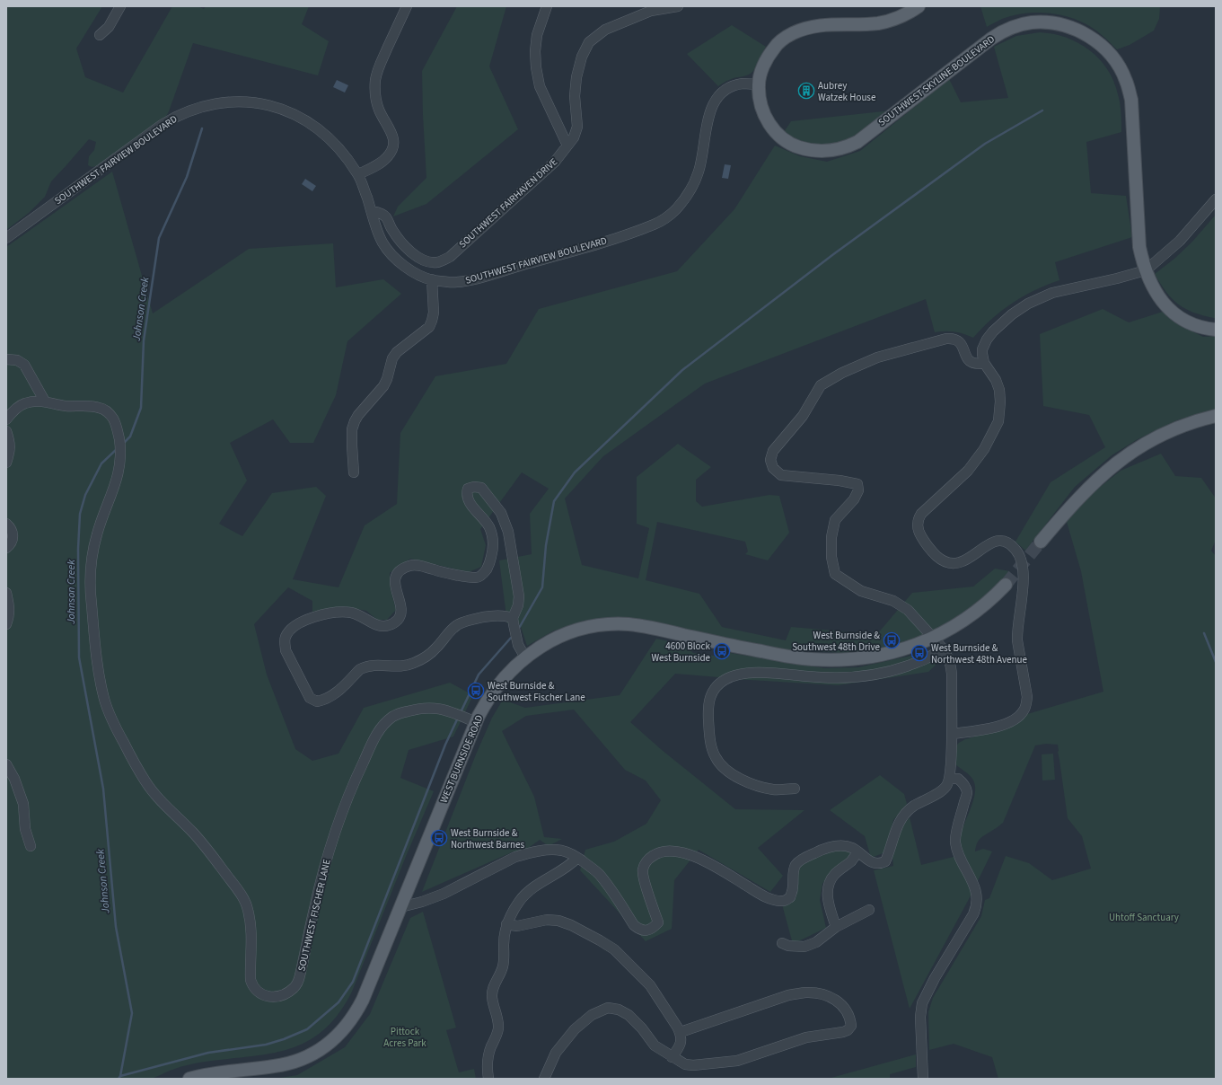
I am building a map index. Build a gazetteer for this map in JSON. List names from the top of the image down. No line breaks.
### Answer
{"streets":{"main road":["SOUTHWEST SKYLINE BOULEVARD","WEST BURNSIDE ROAD"],"street":["SOUTHWEST FAIRVIEW BOULEVARD","SOUTHWEST FAIRHAVEN DRIVE","SOUTHWEST FISCHER LANE"]},"crossings":[["SOUTHWEST SKYLINE BOULEVARD","SOUTHWEST FAIRVIEW BOULEVARD"],["SOUTHWEST FAIRVIEW BOULEVARD","SOUTHWEST FAIRHAVEN DRIVE"],["WEST BURNSIDE ROAD","SOUTHWEST FISCHER LANE"]],"water":["Johnson Creek"],"parks":["Uhtoff Sanctuary","Pittock Acres Park"],"places":{"building":["Aubrey Watzek House"],"bus stop":["West Burnside & Southwest 48th Drive","4600 Block West Burnside","West Burnside & Northwest 48th Avenue","West Burnside & Southwest Fischer Lane","West Burnside & Northwest Barnes"]}}
